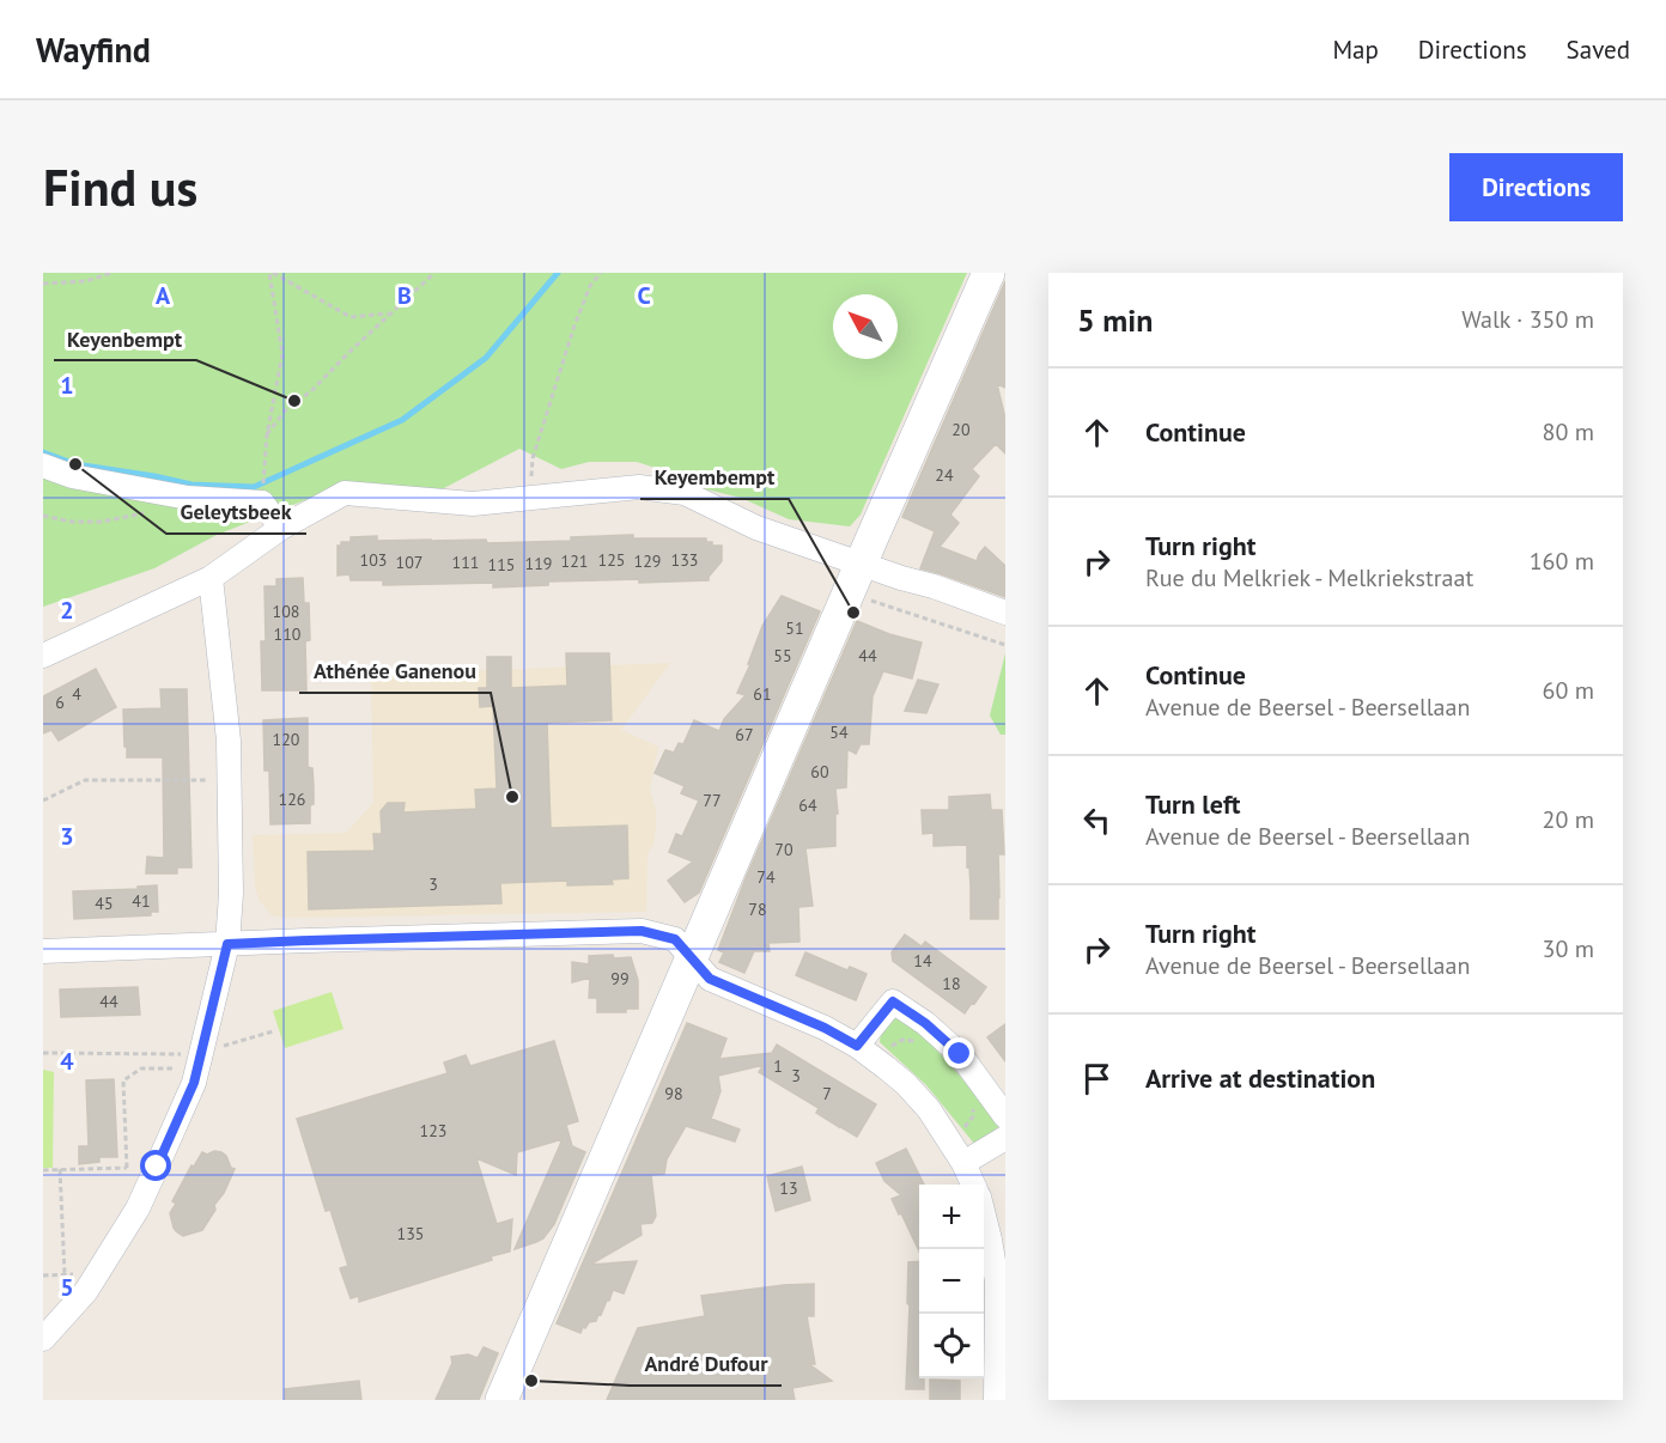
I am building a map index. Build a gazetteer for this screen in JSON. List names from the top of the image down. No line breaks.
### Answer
{"places":["Keyenbempt","Geleytsbeek","Keyembempt","Athénée Ganenou","André Dufour"],"house_numbers":["20","24","103","125","133","121","129","107","111","119","115","108","51","110","55","44","4","61","6","54","67","120","60","126","77","64","70","74","3","41","45","78","14","99","18","44","1","3","98","7","123","13","135"],"north":"top left","page":{"header":"Wayfind","nav":["Map","Directions","Saved"],"buttons":"Directions","title":"Find us","heading":["5 min","Walk · 350 m"],"list":[["Continue","80 m"],["Turn right","Rue du Melkriek - Melkriekstraat","160 m"],["Continue","Avenue de Beersel - Beersellaan","60 m"],["Turn left","Avenue de Beersel - Beersellaan","20 m"],["Turn right","Avenue de Beersel - Beersellaan","30 m"],"Arrive at destination"],"map_buttons":["+","−"]},"grid":{"columns":["A","B","C"],"rows":["1","2","3","4","5"]}}
